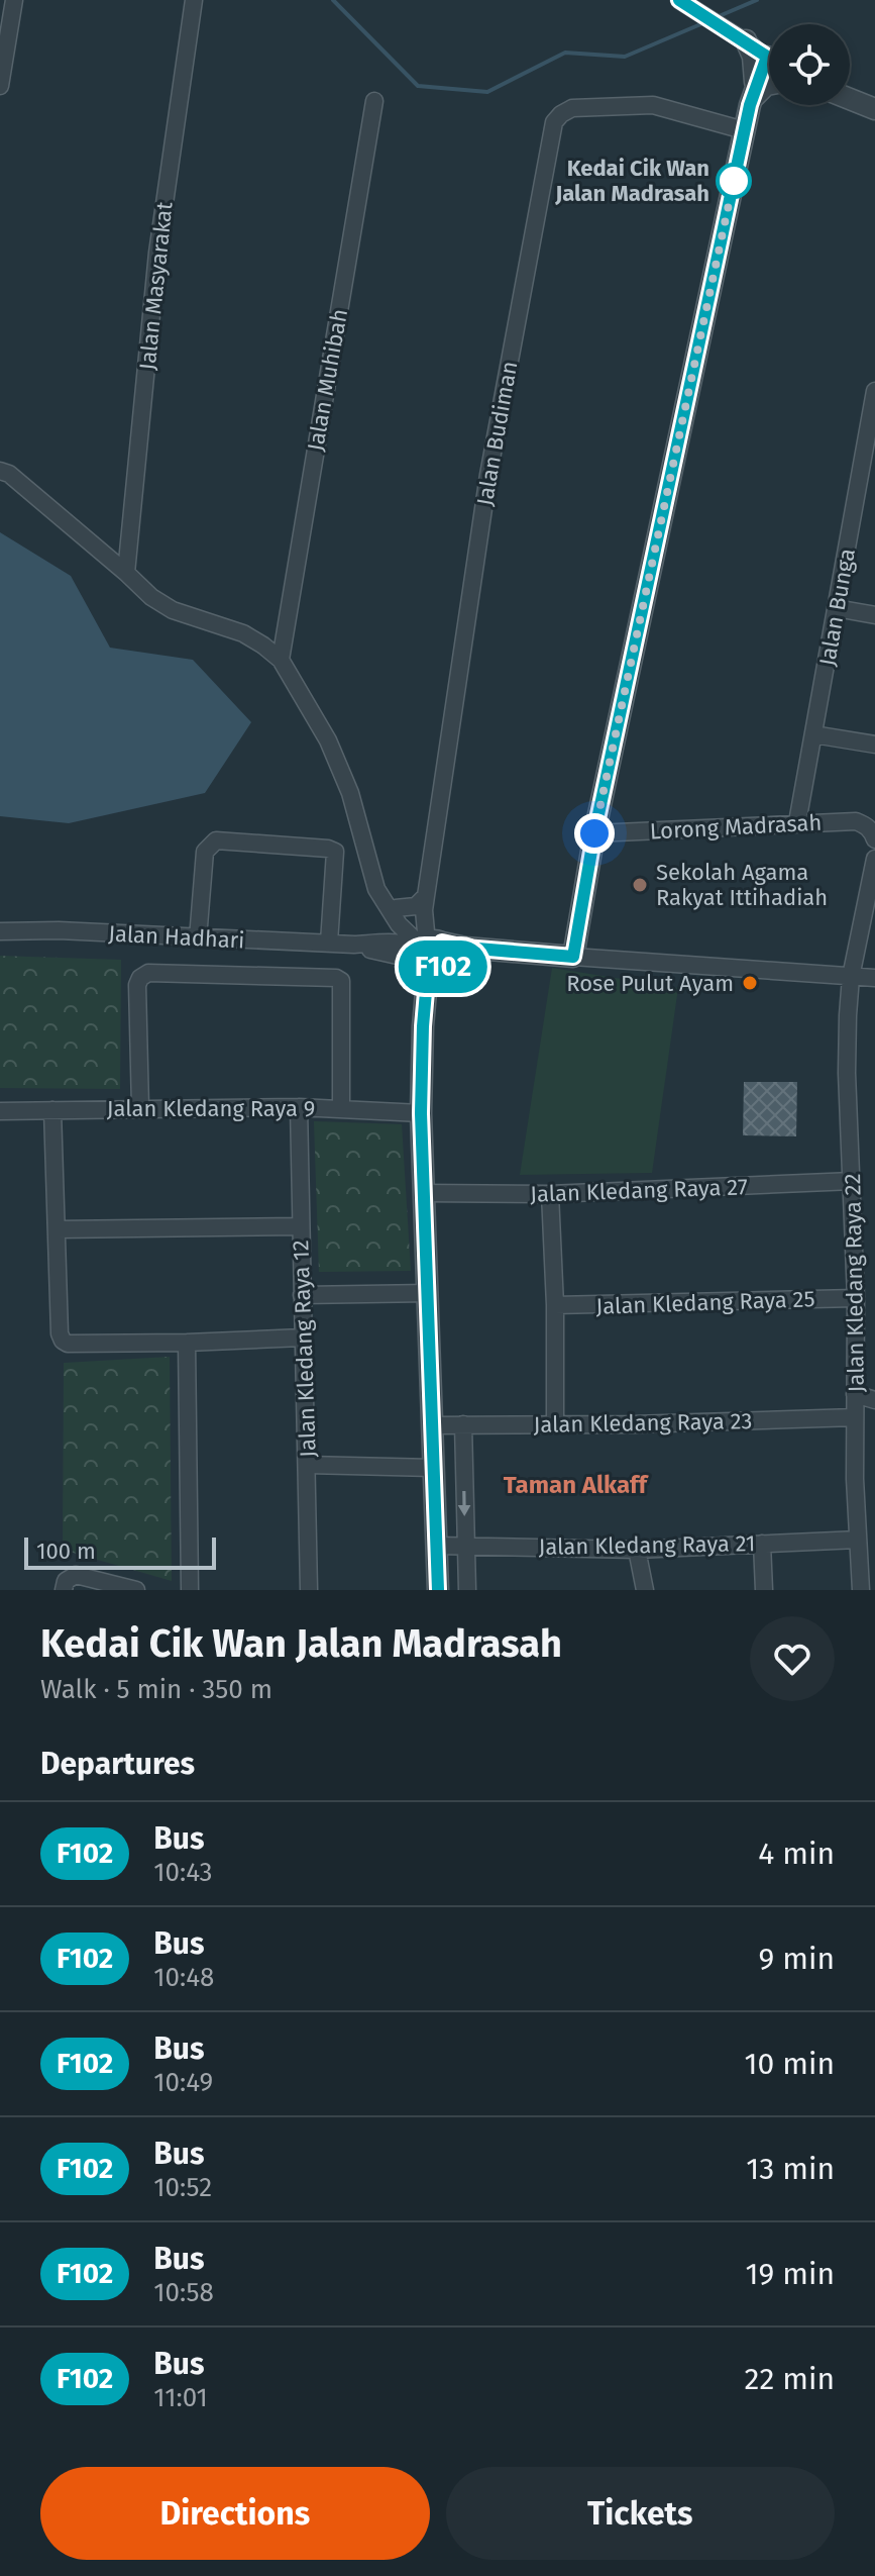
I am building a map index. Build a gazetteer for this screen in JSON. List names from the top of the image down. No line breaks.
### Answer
{"streets":{"street":["Jalan Masyarakat","Jalan Muhibah","Jalan Budiman","Jalan Bunga","Lorong Madrasah","Jalan Hadhari","Jalan Kledang Raya 9","Jalan Kledang Raya 27","Jalan Kledang Raya 22","Jalan Kledang Raya 25","Jalan Kledang Raya 12","Jalan Kledang Raya 23","Jalan Kledang Raya 21"]},"crossings":[["Jalan Budiman","Jalan Hadhari"],["Jalan Bunga","Lorong Madrasah"],["Jalan Kledang Raya 9","Jalan Kledang Raya 12"],["Jalan Kledang Raya 27","Jalan Kledang Raya 22"],["Jalan Kledang Raya 22","Jalan Kledang Raya 25"],["Jalan Kledang Raya 22","Jalan Kledang Raya 23"],["Jalan Kledang Raya 22","Jalan Kledang Raya 21"]],"districts":["Taman Alkaff"],"places":["Kedai Cik Wan Jalan Madrasah","Sekolah Agama Rakyat Ittihadiah","Rose Pulut Ayam"],"lines":["bus line F102"],"scale_bar":"100 m","page":{"on_map":"F102","scale":"100 m","heading":[["Kedai Cik Wan Jalan Madrasah","Walk · 5 min · 350 m"],"Departures"],"list":[{"mark":"F102","name":"Bus","note":"10:43","value":"4 min"},{"mark":"F102","name":"Bus","note":"10:48","value":"9 min"},{"mark":"F102","name":"Bus","note":"10:49","value":"10 min"},{"mark":"F102","name":"Bus","note":"10:52","value":"13 min"},{"mark":"F102","name":"Bus","note":"10:58","value":"19 min"},{"mark":"F102","name":"Bus","note":"11:01","value":"22 min"}],"buttons":["Directions","Tickets"]}}
